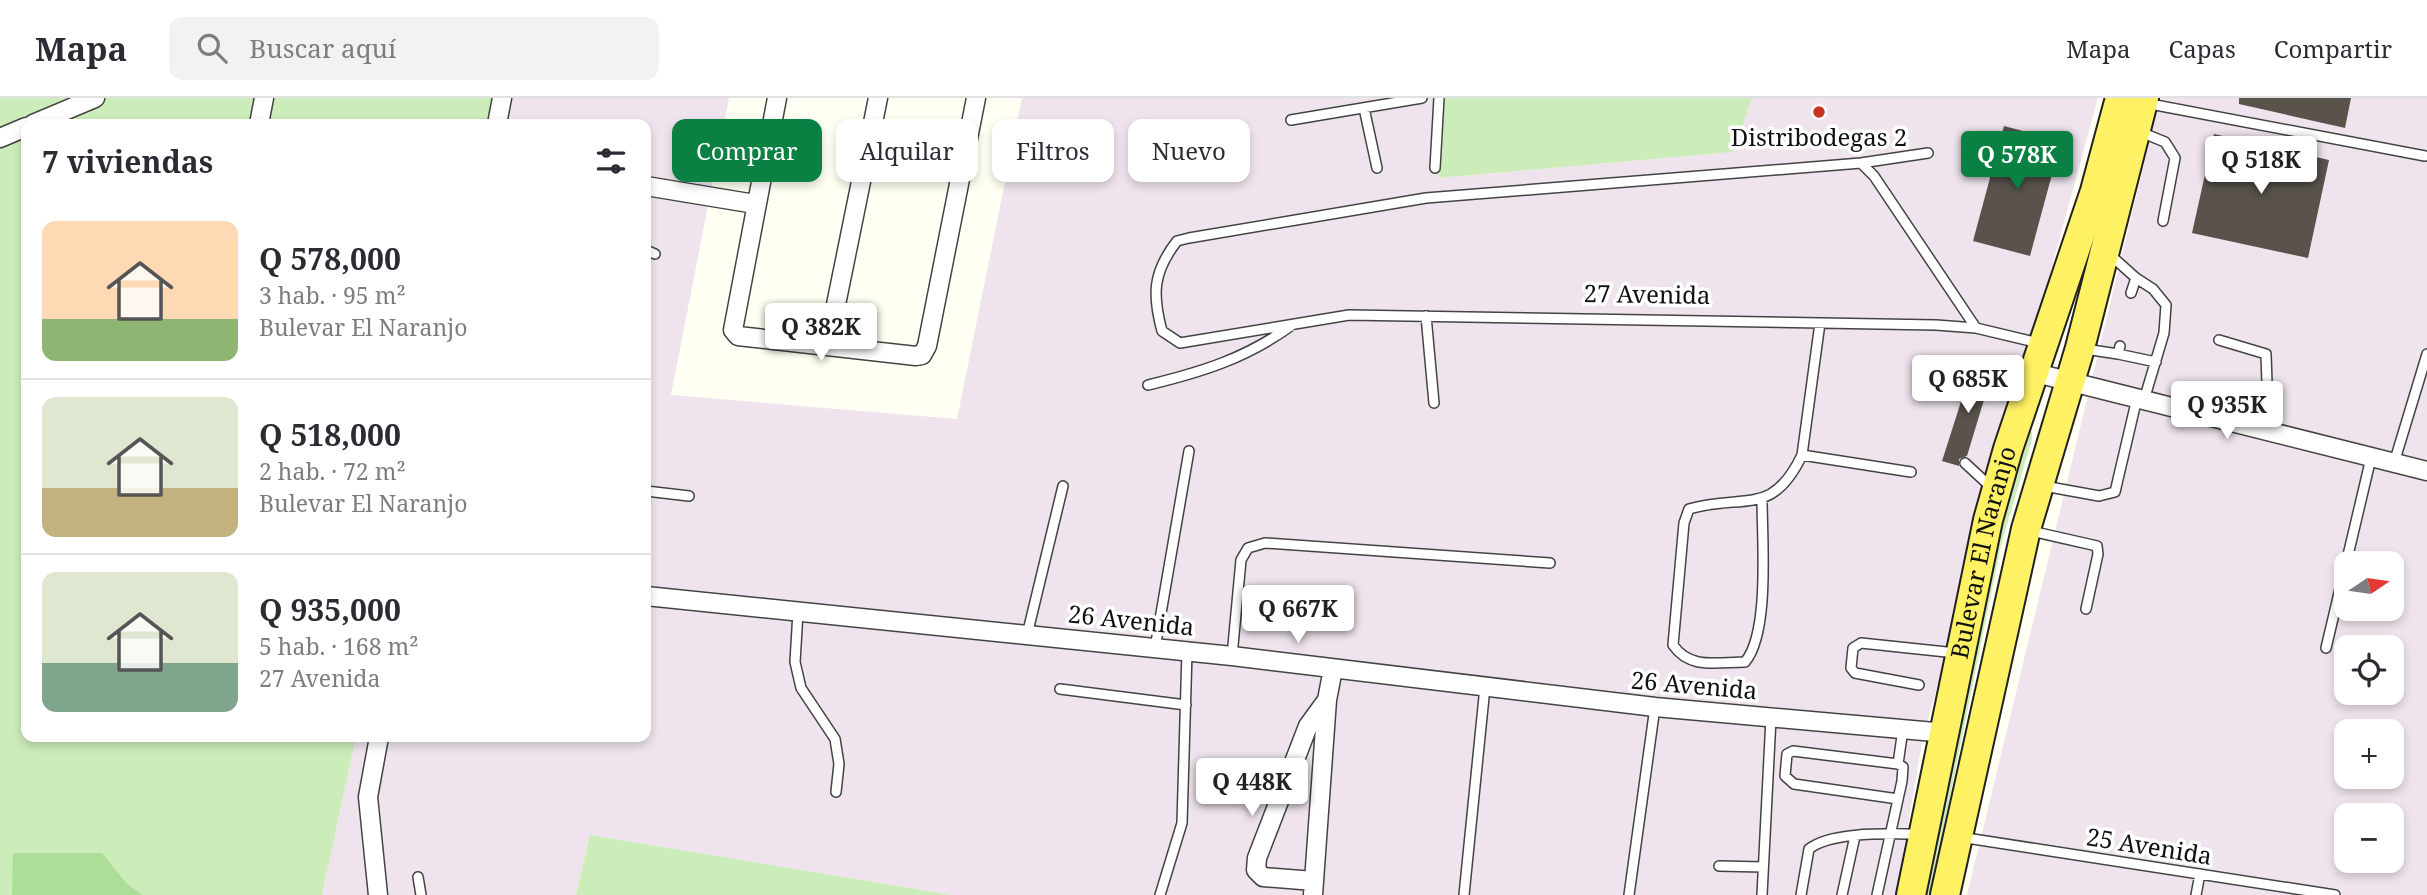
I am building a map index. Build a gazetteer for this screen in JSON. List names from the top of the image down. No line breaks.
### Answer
{"streets":{"main road":["Bulevar El Naranjo"],"street":["26 Avenida"],"lane":["27 Avenida","25 Avenida"]},"crossings":[["27 Avenida","Bulevar El Naranjo"],["Bulevar El Naranjo","26 Avenida"],["Bulevar El Naranjo","25 Avenida"]],"places":["Distribodegas 2"],"north":"right","page":{"header":"Mapa","search":"Buscar aquí","nav":["Mapa","Capas","Compartir"],"chip":["Comprar","Alquilar","Filtros","Nuevo"],"heading":"7 viviendas","price":["Q 578K","Q 518K","Q 382K","Q 685K","Q 935K","Q 667K","Q 448K"],"list":[{"name":"Q 578,000","note":"3 hab. · 95 m² · Bulevar El Naranjo"},{"name":"Q 518,000","note":"2 hab. · 72 m² · Bulevar El Naranjo"},{"name":"Q 935,000","note":"5 hab. · 168 m² · 27 Avenida"}],"map_buttons":["+","−"]}}
